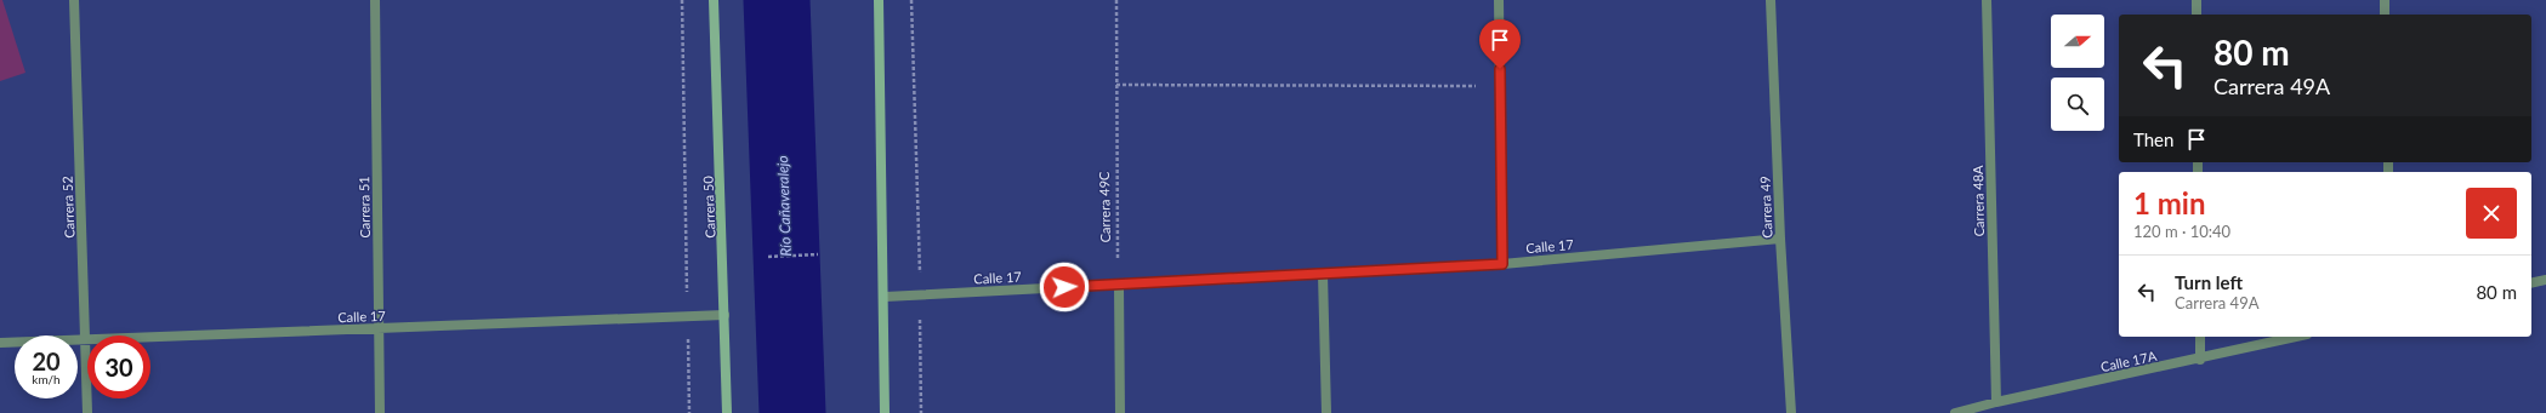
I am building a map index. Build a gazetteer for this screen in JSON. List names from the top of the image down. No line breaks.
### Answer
{"streets":{"main road":["Carrera 50"],"street":["Carrera 48A","Carrera 52","Carrera 51","Carrera 49","Calle 17","Calle 17A"],"path":["Carrera 49C"]},"crossings":[["Carrera 48A","Calle 17A"],["Carrera 52","Calle 17"],["Carrera 51","Calle 17"],["Carrera 50","Calle 17"],["Carrera 49C","Calle 17"],["Carrera 49","Calle 17"]],"water":["Río Cañaveralejo"],"north":"right","page":{"turn":["80 m","Carrera 49A"],"then":"Then","heading":["1 min","120 m · 10:40"],"list":[{"name":"Turn left","note":"Carrera 49A","value":"80 m"}],"speed":"20 km/h","limit":"30"}}
